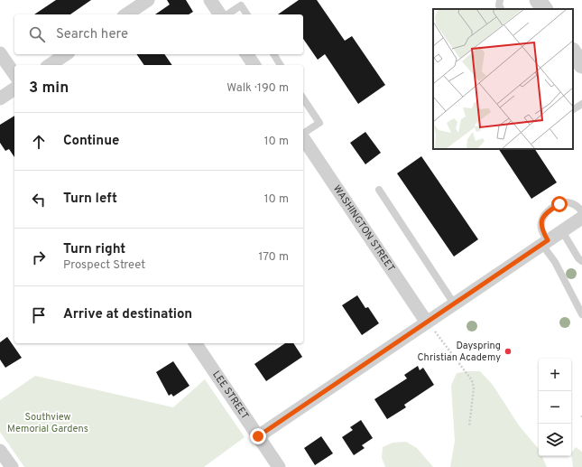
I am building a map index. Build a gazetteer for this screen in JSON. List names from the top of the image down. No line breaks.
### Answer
{"streets":{"street":["WASHINGTON STREET","LEE STREET"]},"parks":["Southview Memorial Gardens"],"places":["Dayspring Christian Academy"],"page":{"search":"Search here","heading":["3 min","Walk · 190 m"],"list":[["Continue","10 m"],["Turn left","10 m"],["Turn right","Prospect Street","170 m"],"Arrive at destination"],"map_buttons":["+","−"]}}
